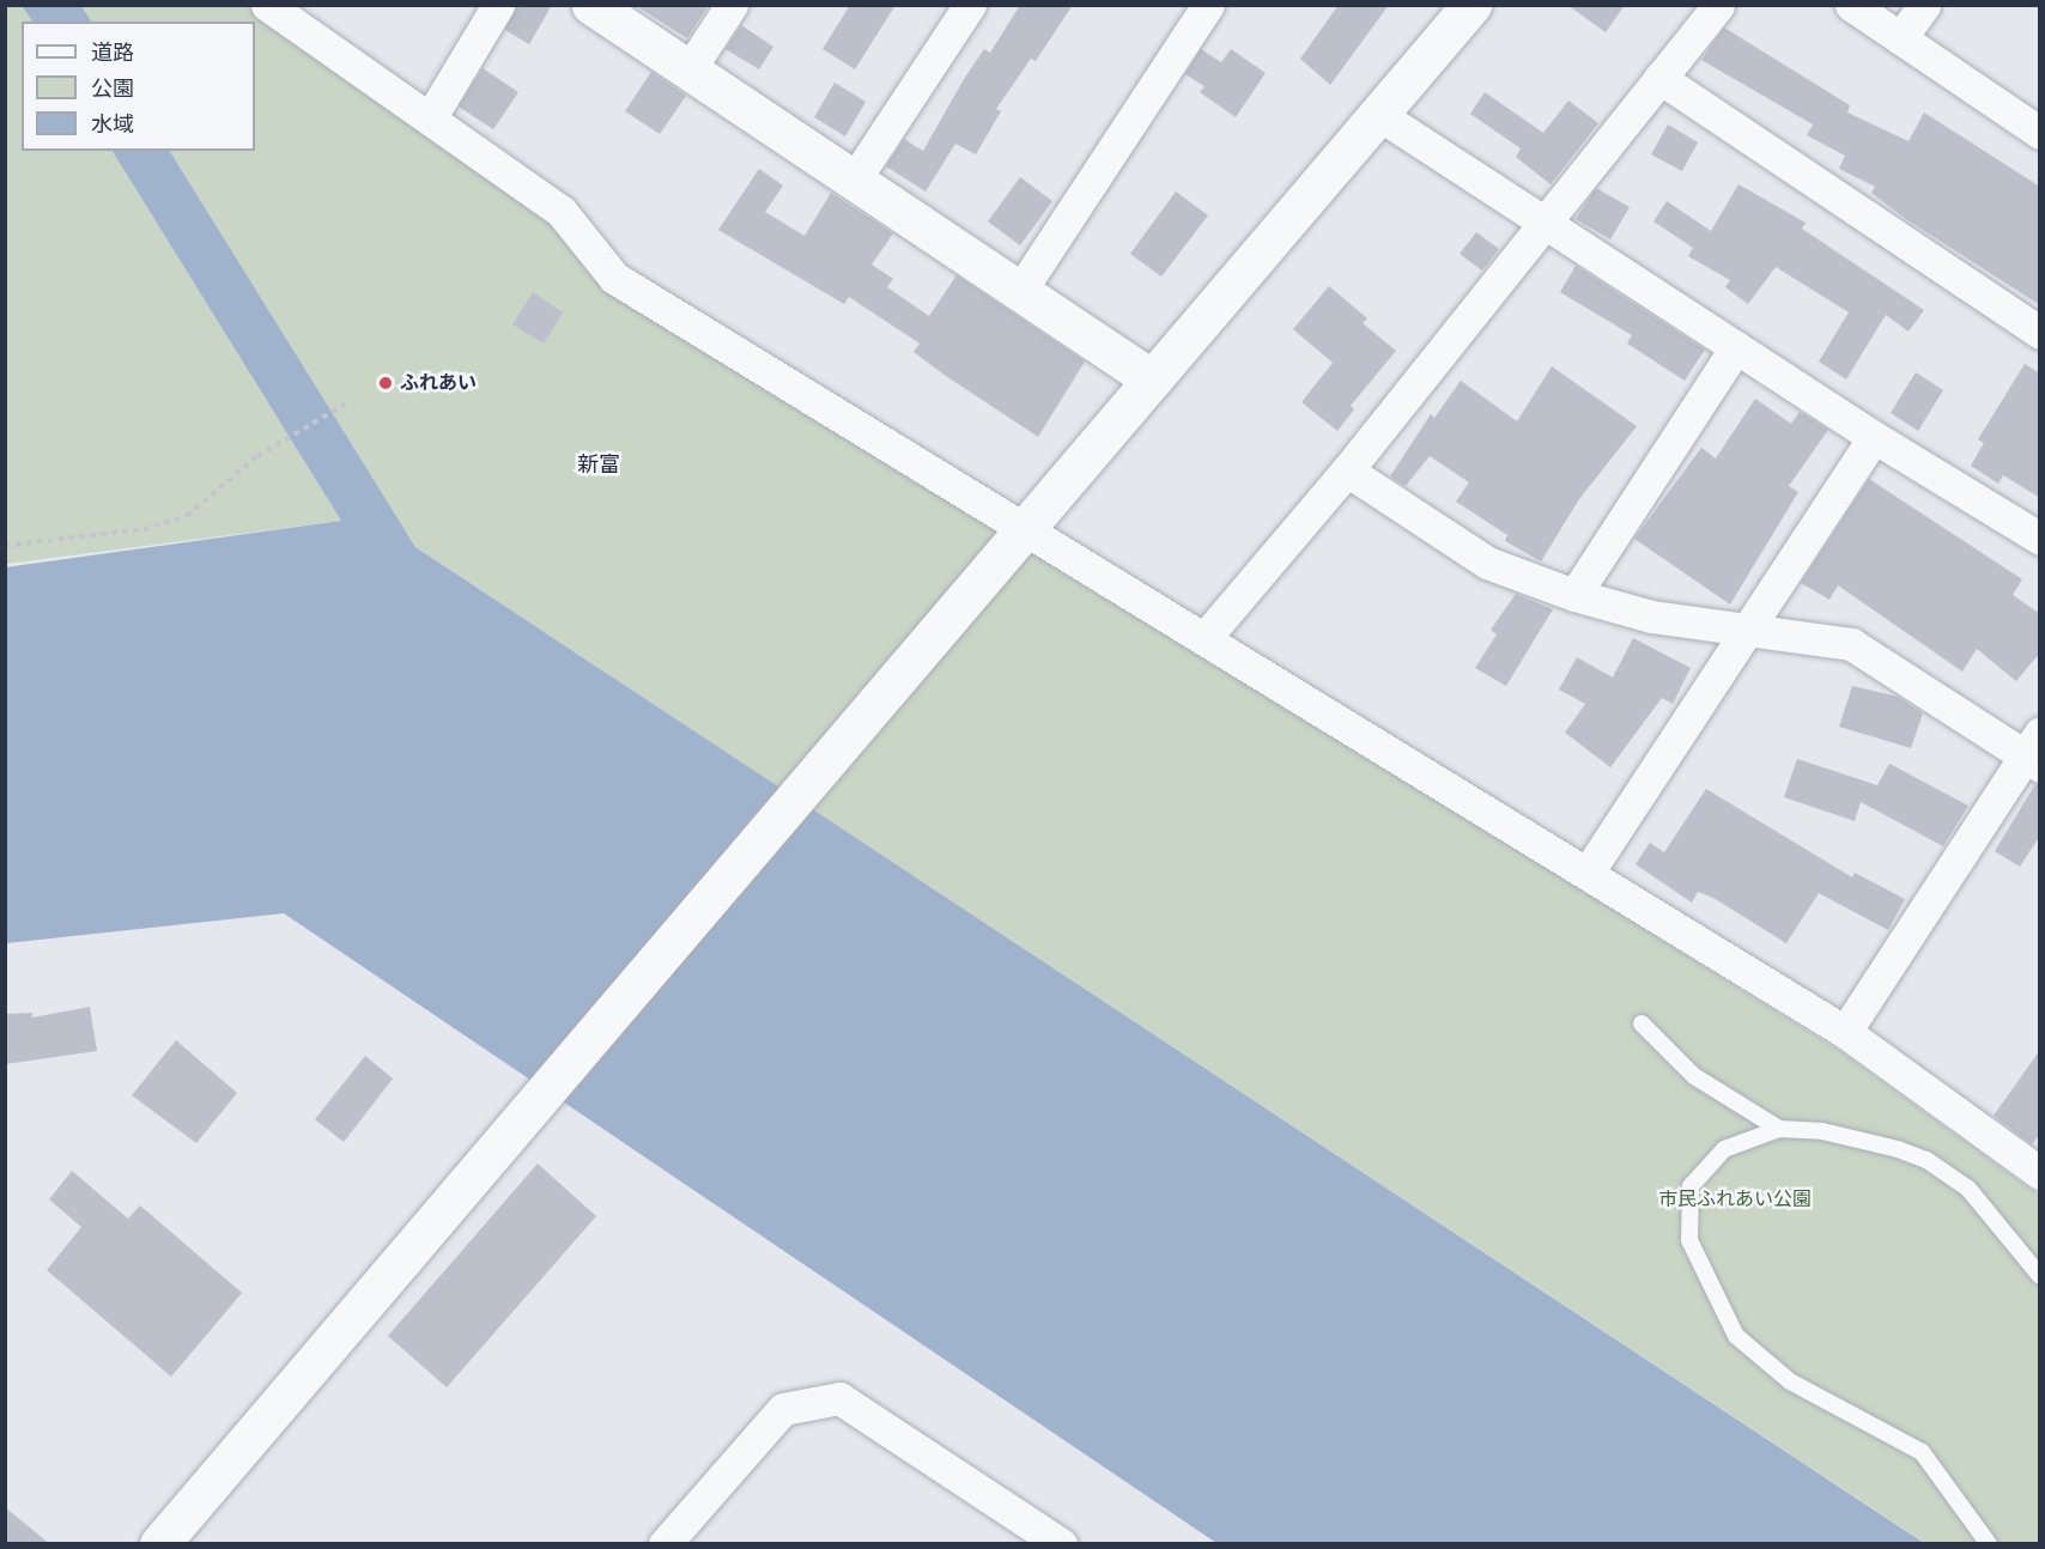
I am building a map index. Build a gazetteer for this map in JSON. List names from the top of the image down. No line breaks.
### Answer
{"districts":["新富"],"parks":["市民ふれあい公園"],"places":["ふれあい"],"legend":["道路","公園","水域"]}
